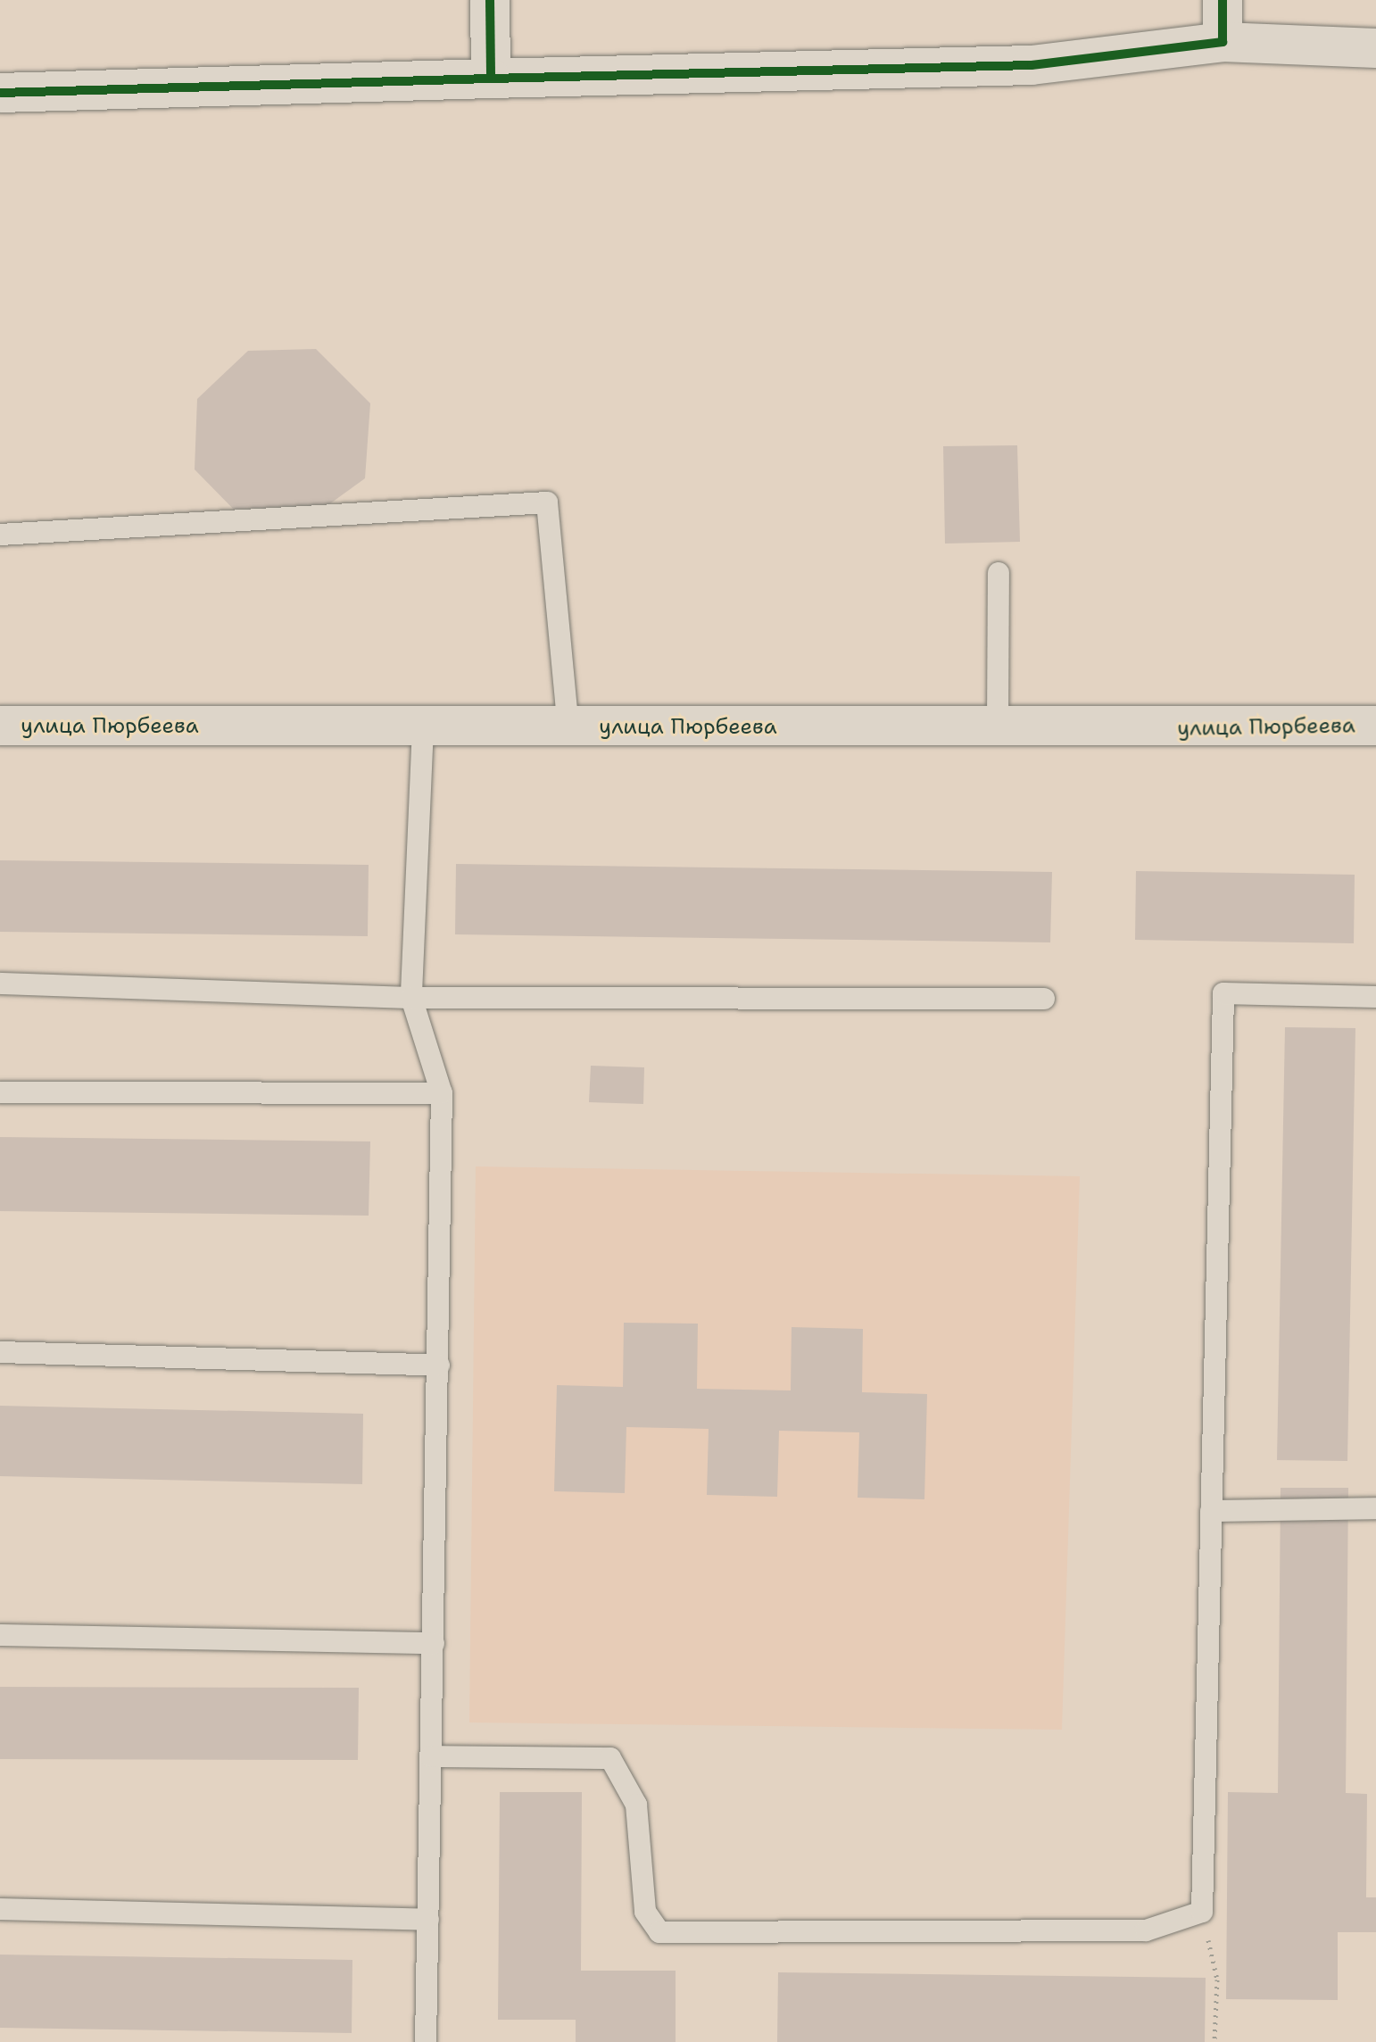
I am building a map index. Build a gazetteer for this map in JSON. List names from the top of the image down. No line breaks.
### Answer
{"streets":{"street":["улица Пюрбеева"]}}
